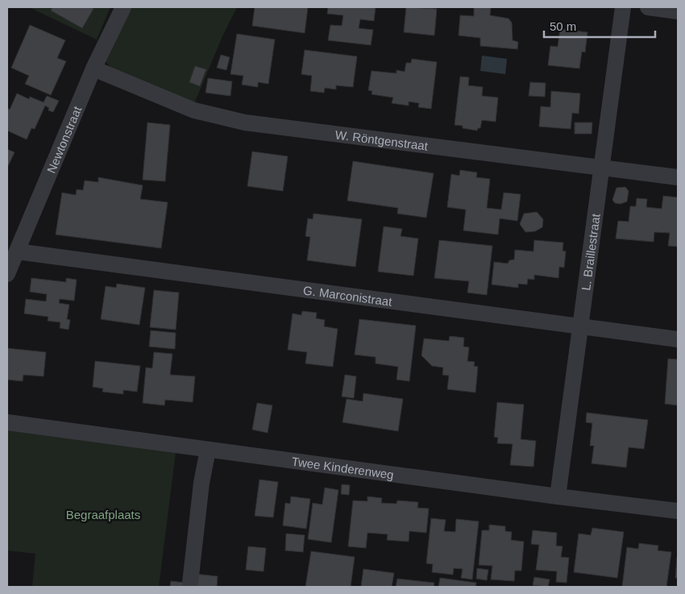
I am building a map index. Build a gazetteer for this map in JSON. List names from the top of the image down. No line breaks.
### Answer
{"streets":{"street":["Newtonstraat","W. Röntgenstraat","L. Braillestraat","G. Marconistraat","Twee Kinderenweg"]},"crossings":[["Newtonstraat","W. Röntgenstraat"],["Newtonstraat","G. Marconistraat"],["W. Röntgenstraat","L. Braillestraat"],["L. Braillestraat","G. Marconistraat"],["L. Braillestraat","Twee Kinderenweg"]],"parks":["Begraafplaats"],"scale_bar":"50 m"}
